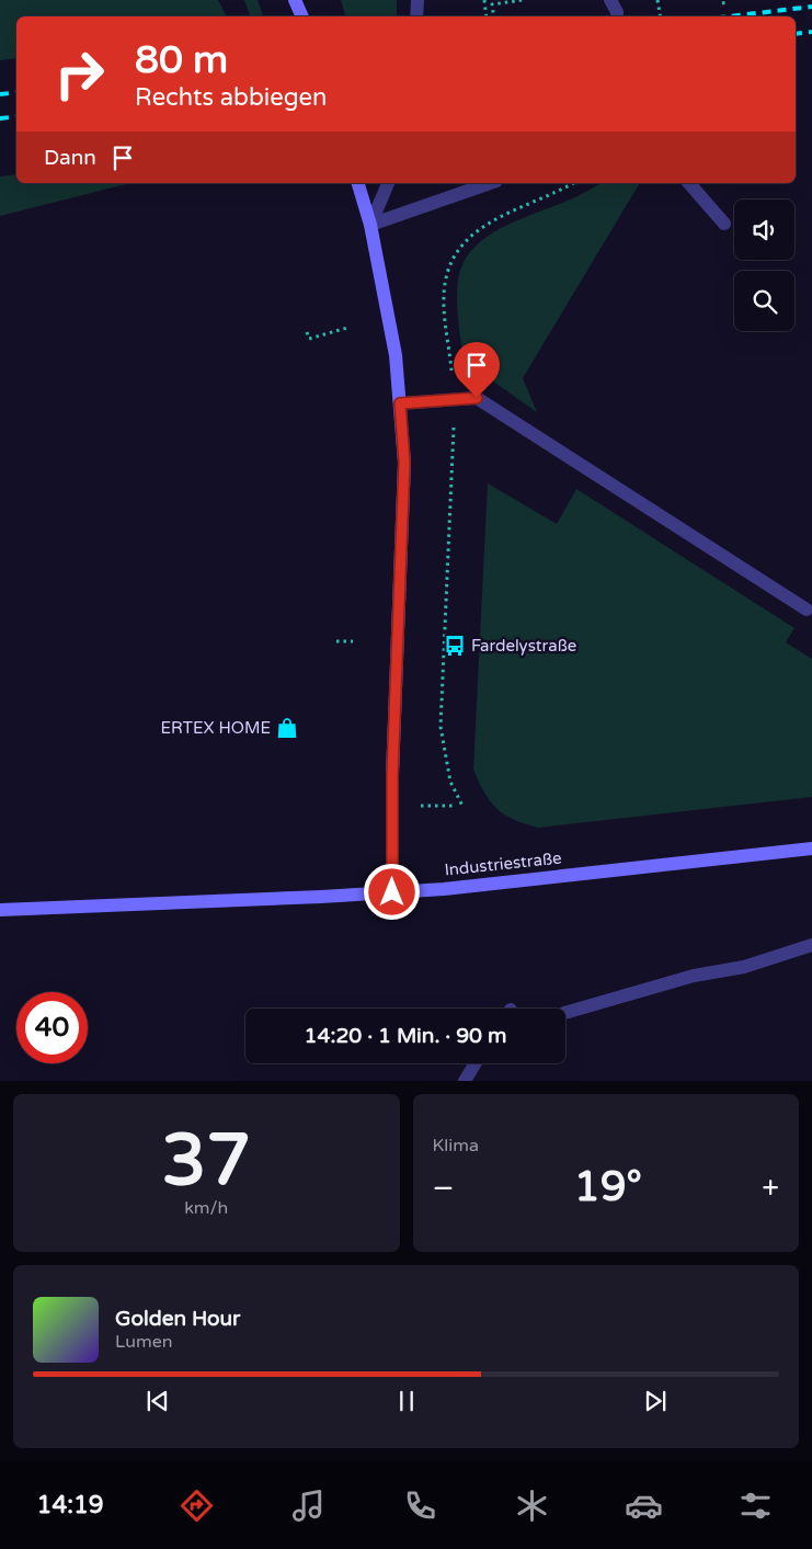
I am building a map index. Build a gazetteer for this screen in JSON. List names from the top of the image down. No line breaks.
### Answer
{"streets":{"street":["Industriestraße"]},"places":{"bus stop":["Fardelystraße"],"shop":["ERTEX HOME"]},"page":{"turn":["80 m","Rechts abbiegen"],"then":"Dann","limit":"40","trip":"14:20 · 1 Min. · 90 m","tile":[["37","km/h"],"Klima"],"heat":["−","19°","+"],"song":["Golden Hour","Lumen"],"tabs":"14:19"}}
